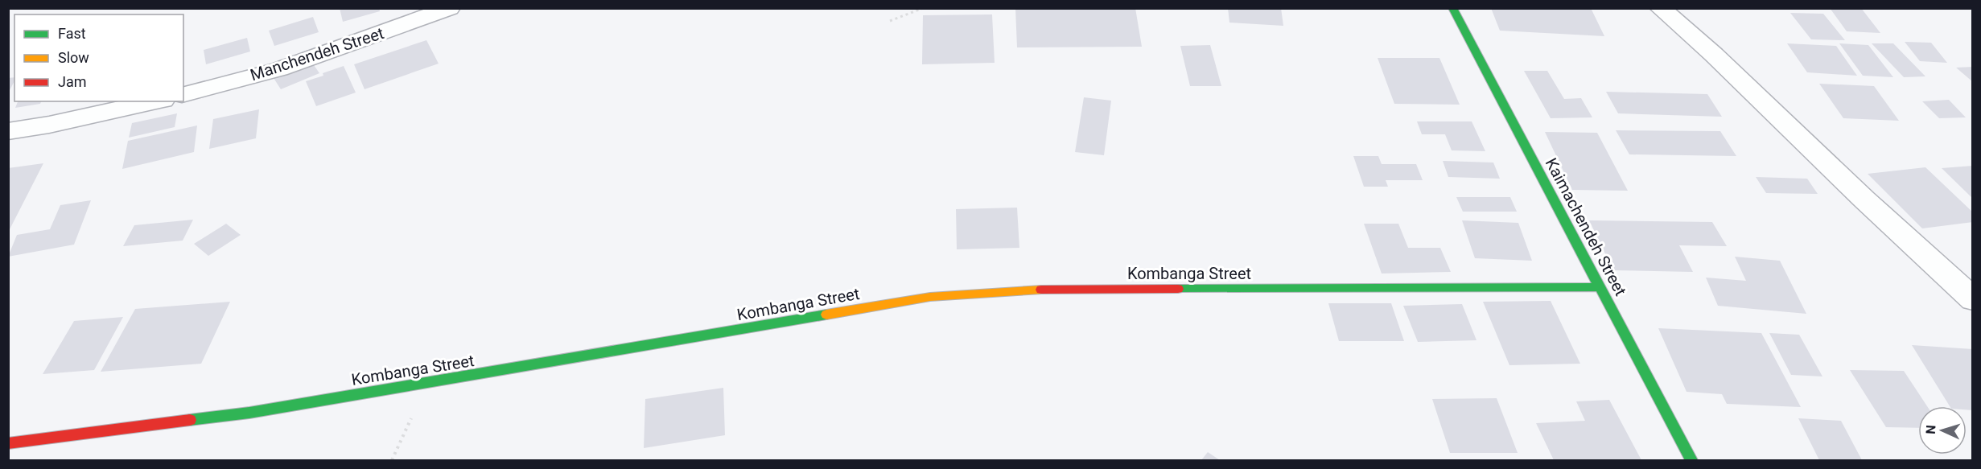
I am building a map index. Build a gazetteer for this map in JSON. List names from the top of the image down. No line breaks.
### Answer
{"streets":{"street":["Manchendeh Street","Kaimachendeh Street","Kombanga Street"]},"crossings":[["Kaimachendeh Street","Kombanga Street"]],"legend":["Fast","Slow","Jam"],"north":"left"}
